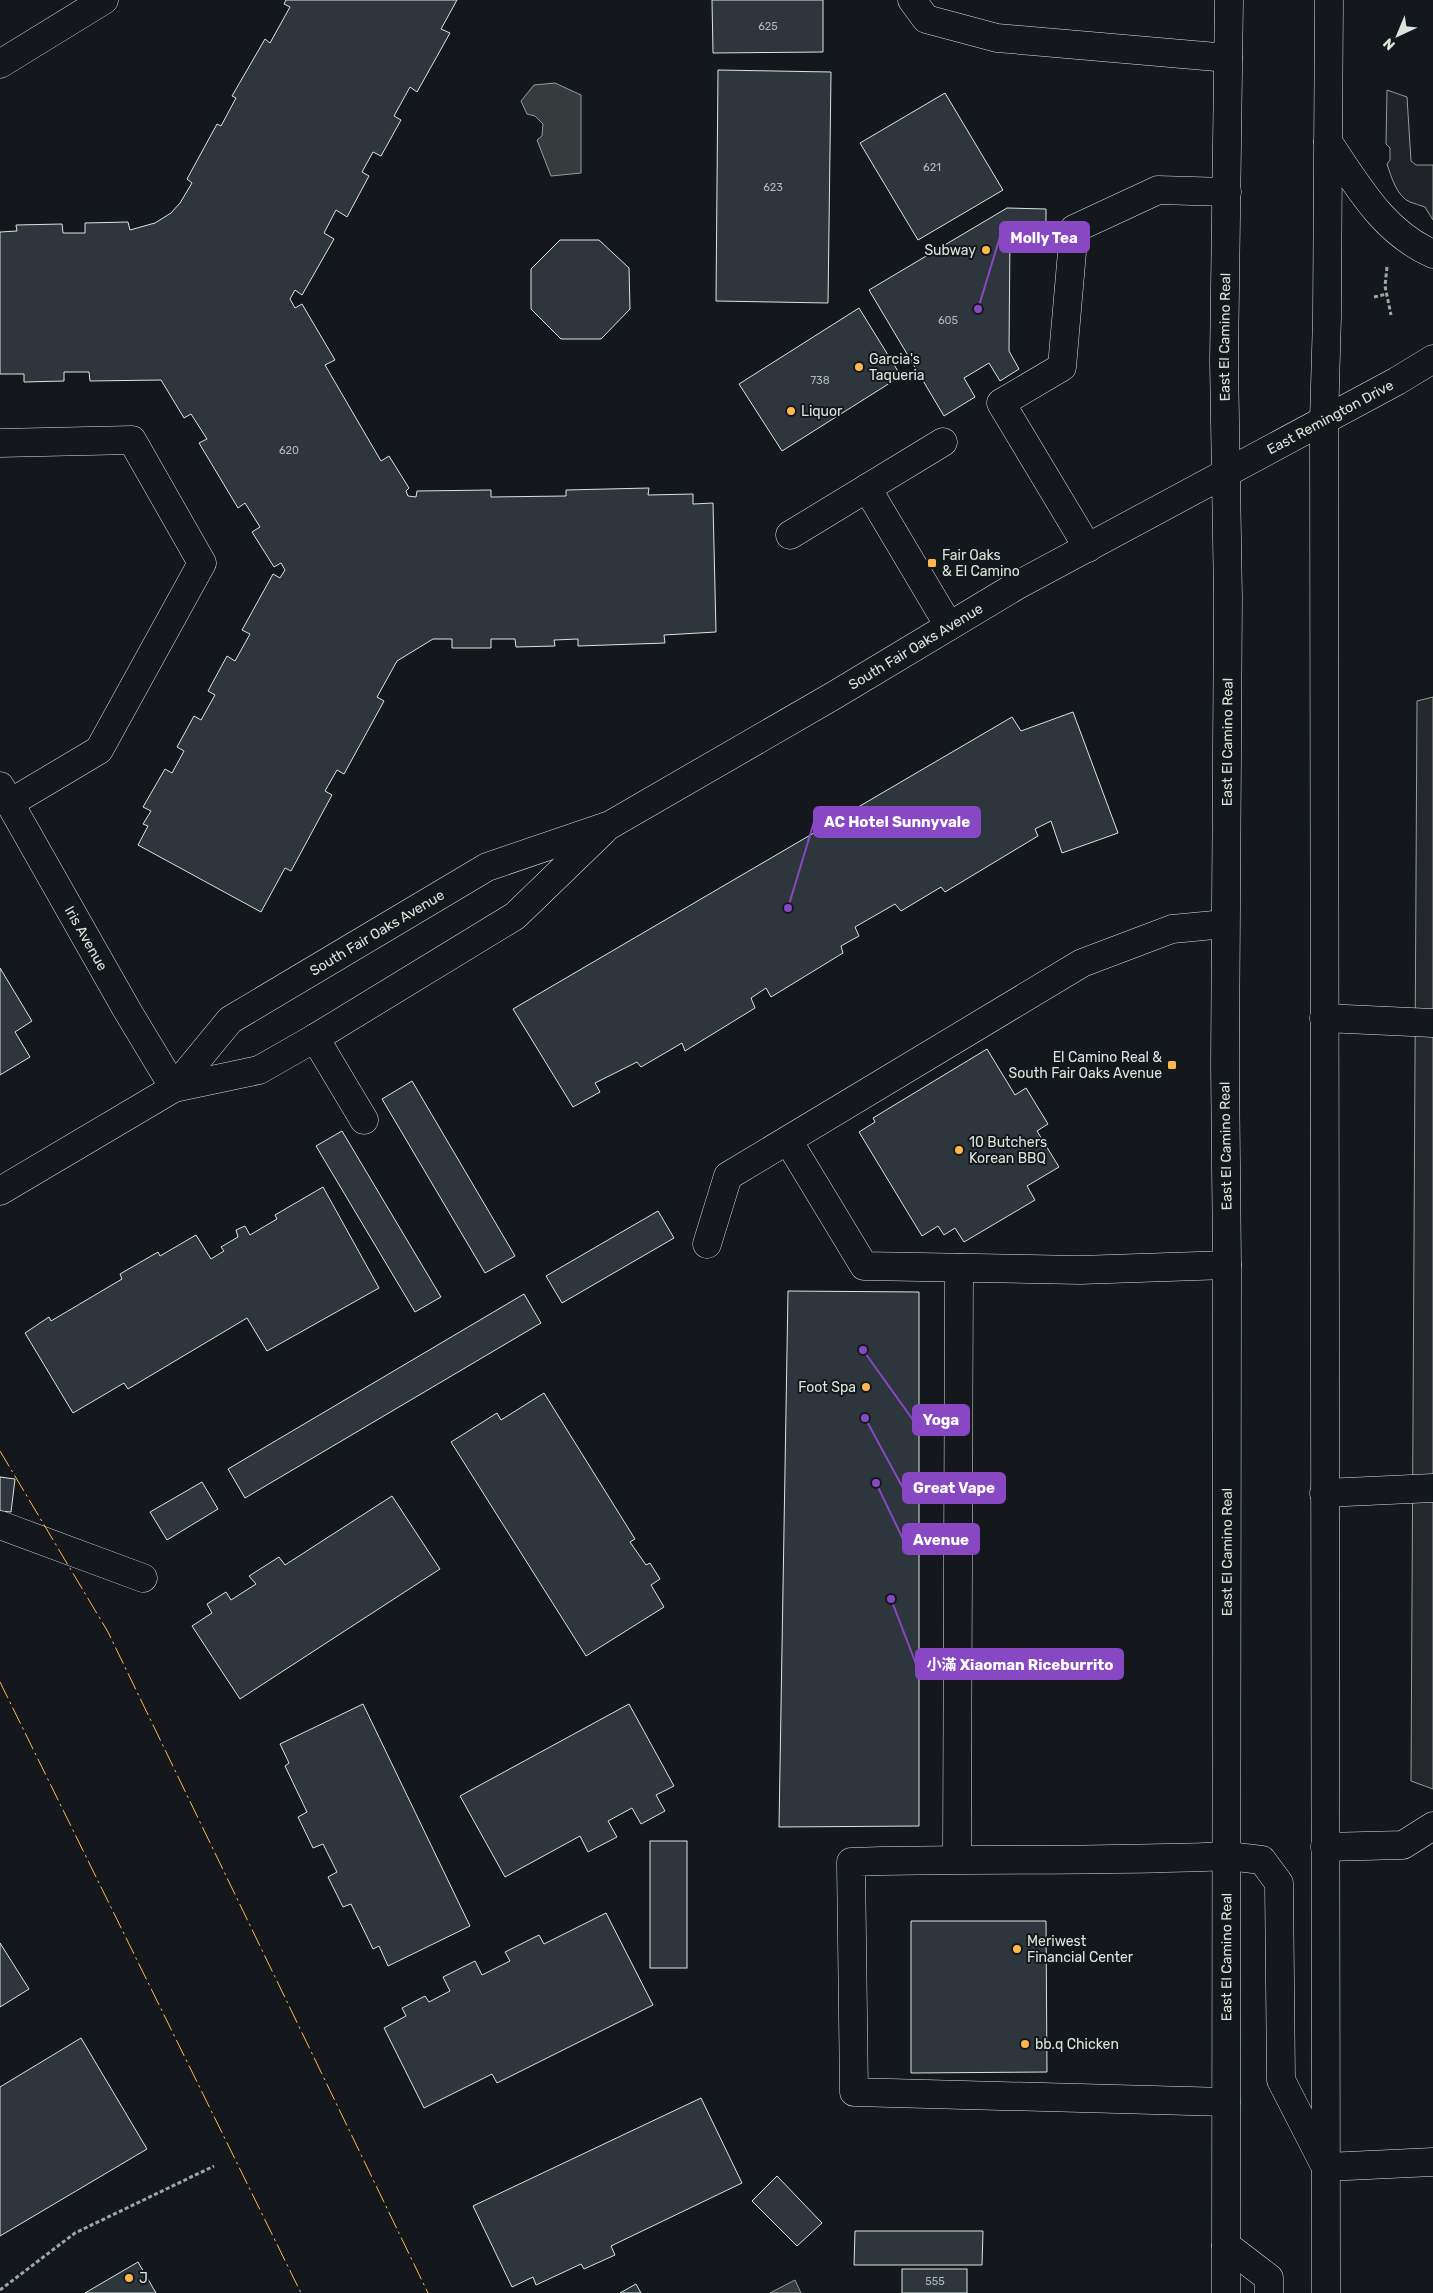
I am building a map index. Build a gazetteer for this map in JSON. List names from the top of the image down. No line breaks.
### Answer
{"streets":{"main road":["East El Camino Real","East Remington Drive","South Fair Oaks Avenue","Iris Avenue"]},"crossings":[["East El Camino Real","East Remington Drive"],["East El Camino Real","South Fair Oaks Avenue"],["East Remington Drive","South Fair Oaks Avenue"],["South Fair Oaks Avenue","Iris Avenue"]],"places":{"other":["Subway","Molly Tea","Garcia's Taqueria","Liquor","AC Hotel Sunnyvale","10 Butchers Korean BBQ","Yoga","Foot Spa","Great Vape","Avenue","小滿 Xiaoman Riceburrito","Meriwest Financial Center","bb.q Chicken","J"],"transit":["Fair Oaks & El Camino","El Camino Real & South Fair Oaks Avenue"]},"house_numbers":["625","621","623","605","738","620","555"],"north":"bottom left"}
